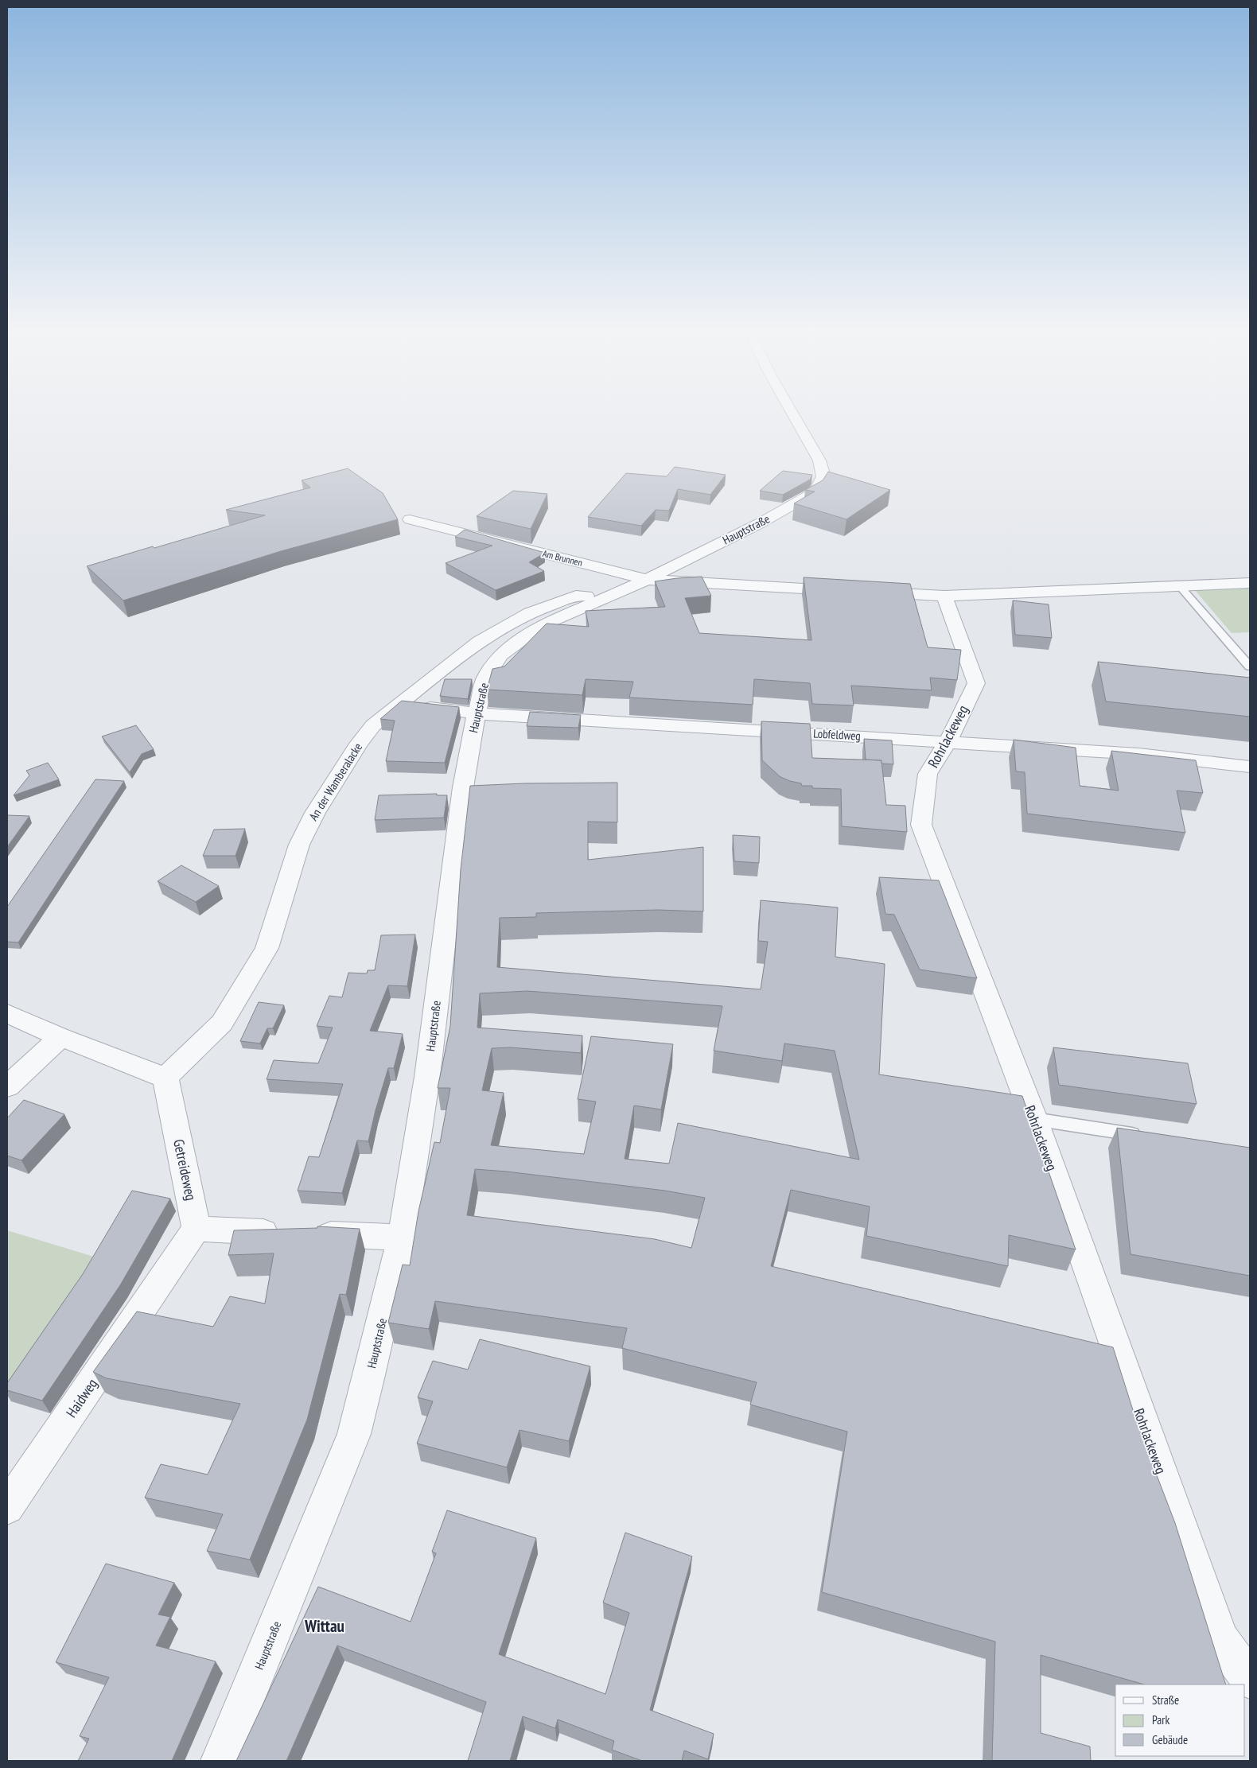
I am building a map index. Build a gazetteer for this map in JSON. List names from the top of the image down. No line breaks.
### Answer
{"streets":{"street":["Hauptstraße","Am Brunnen","Lobfeldweg","Rohrlackeweg","An der Wamberalacke","Getreideweg","Haidweg"]},"crossings":[["Hauptstraße","Am Brunnen"],["Hauptstraße","Lobfeldweg"],["Hauptstraße","An der Wamberalacke"],["Lobfeldweg","Rohrlackeweg"],["Lobfeldweg","An der Wamberalacke"],["An der Wamberalacke","Getreideweg"],["Getreideweg","Haidweg"]],"districts":["Wittau"],"legend":["Straße","Park","Gebäude"]}
